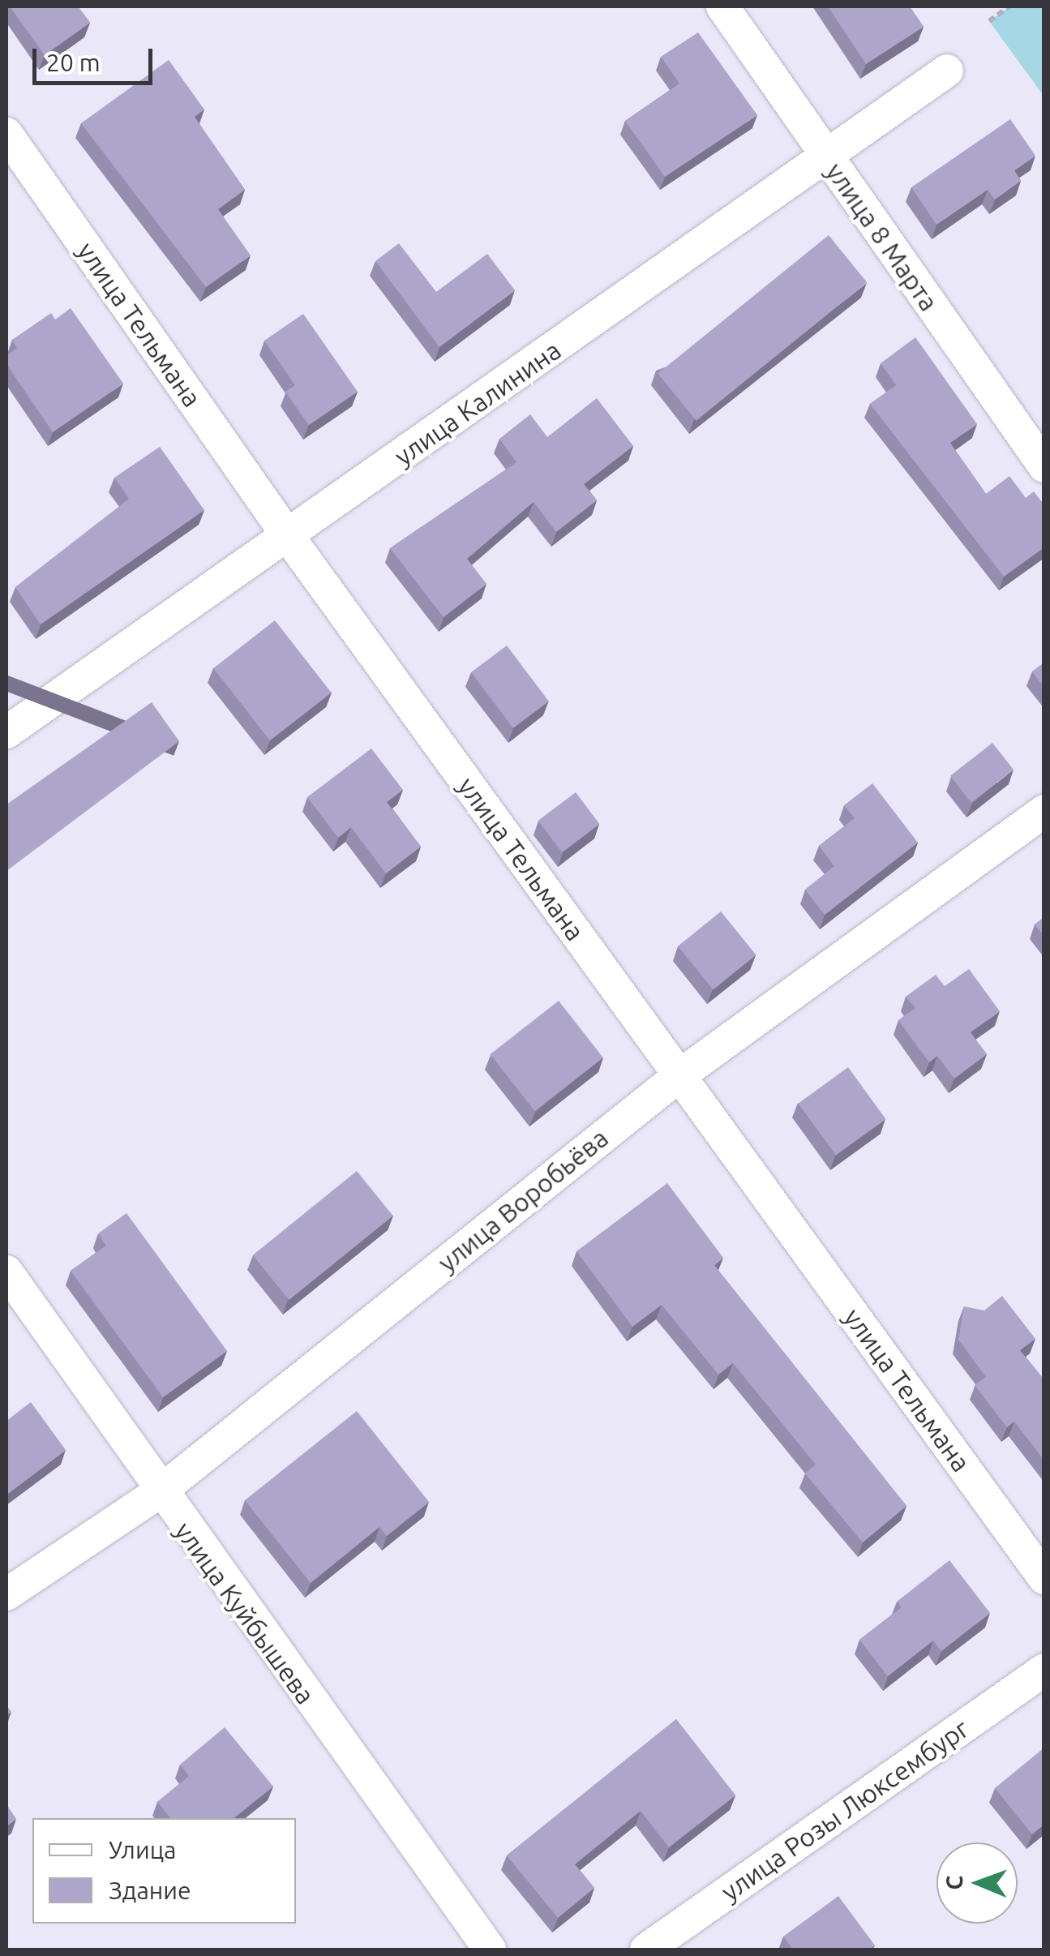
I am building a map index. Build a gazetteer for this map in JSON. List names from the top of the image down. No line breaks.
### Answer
{"streets":{"street":["улица 8 Марта","улица Тельмана","улица Калинина","улица Воробьёва","улица Куйбышева","улица Розы Люксембург"]},"crossings":[["улица 8 Марта","улица Калинина"],["улица Тельмана","улица Калинина"],["улица Тельмана","улица Воробьёва"],["улица Воробьёва","улица Куйбышева"]],"legend":["Улица","Здание"],"scale_bar":"20 m","north":"left"}
